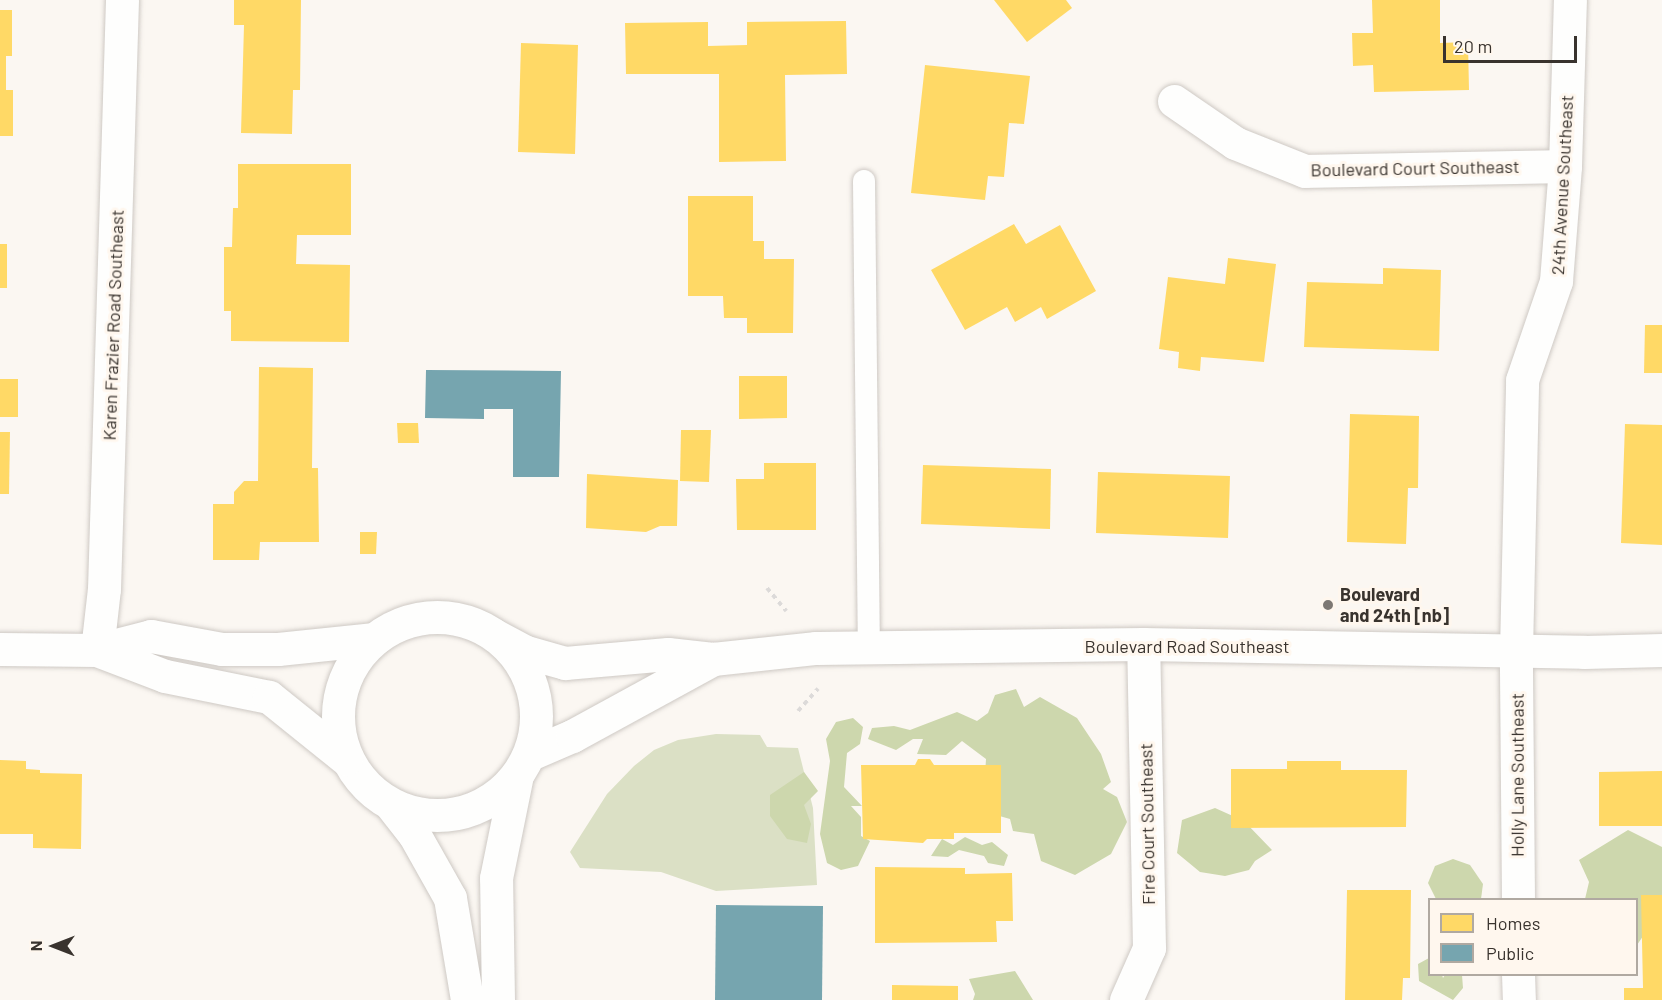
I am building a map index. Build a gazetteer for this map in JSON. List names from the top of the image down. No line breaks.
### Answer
{"streets":{"street":["Boulevard Court Southeast","24th Avenue Southeast","Karen Frazier Road Southeast","Boulevard Road Southeast","Holly Lane Southeast","Fire Court Southeast"]},"crossings":[["Boulevard Court Southeast","24th Avenue Southeast"],["24th Avenue Southeast","Boulevard Road Southeast"],["24th Avenue Southeast","Holly Lane Southeast"],["Boulevard Road Southeast","Holly Lane Southeast"],["Boulevard Road Southeast","Fire Court Southeast"]],"places":["Boulevard and 24th [nb]"],"legend":["Homes","Public"],"scale_bar":"20 m","north":"left"}
